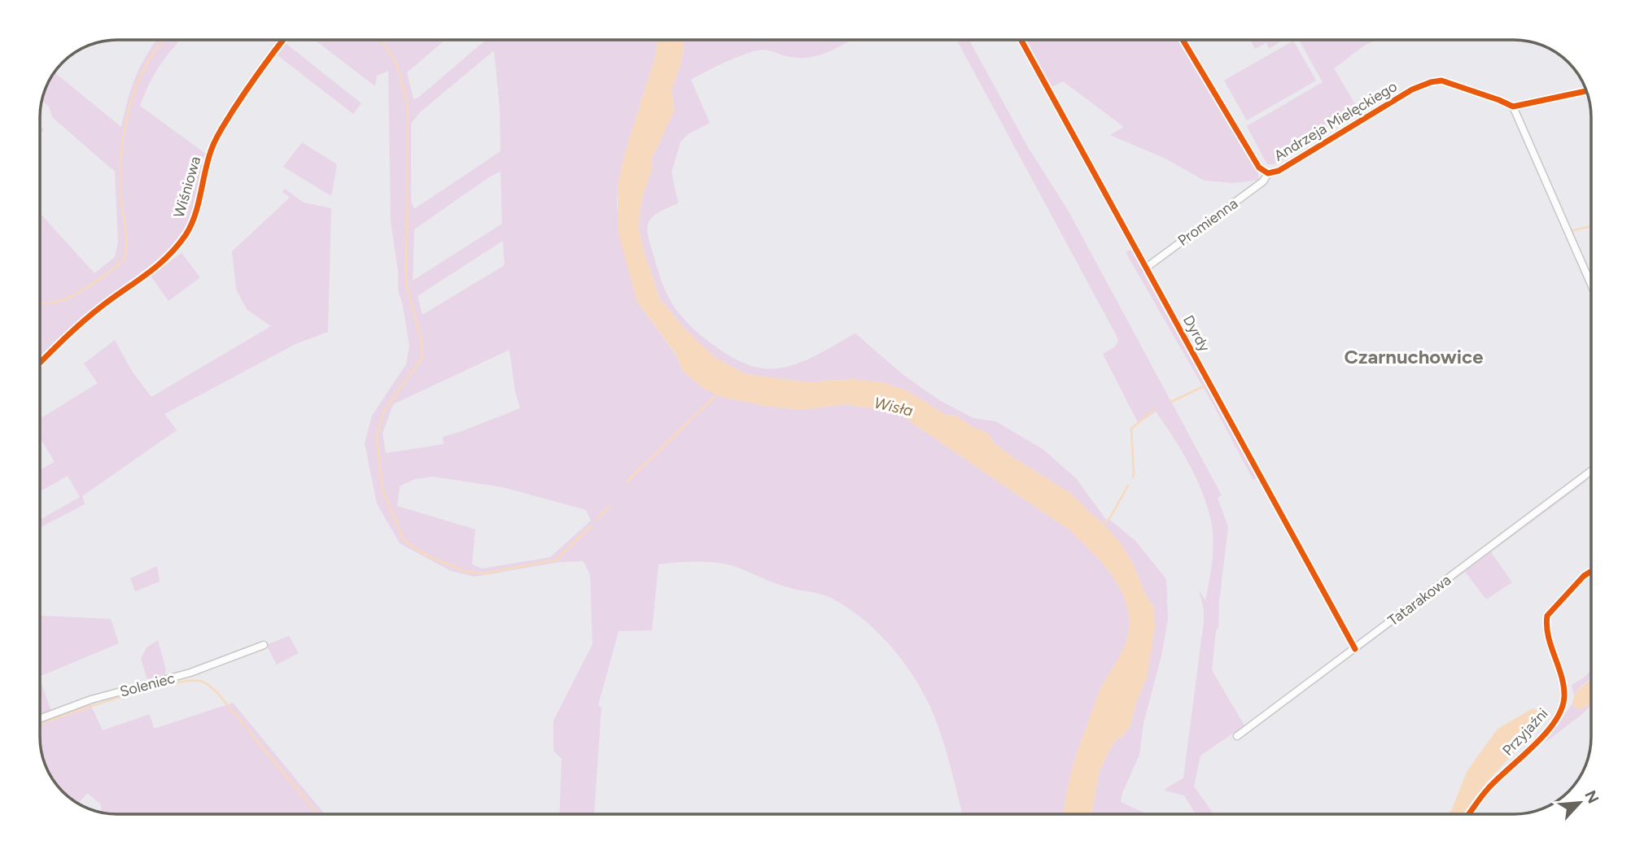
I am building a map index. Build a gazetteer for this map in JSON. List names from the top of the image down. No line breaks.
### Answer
{"streets":{"street":["Andrzeja Mielęckiego","Wiśniowa","Promienna","Dyrdy","Tatarakowa","Soleniec","Przyjaźni"]},"crossings":[["Andrzeja Mielęckiego","Promienna"],["Promienna","Dyrdy"],["Dyrdy","Tatarakowa"]],"districts":["Czarnuchowice"],"water":["Wisła"],"north":"top right"}
